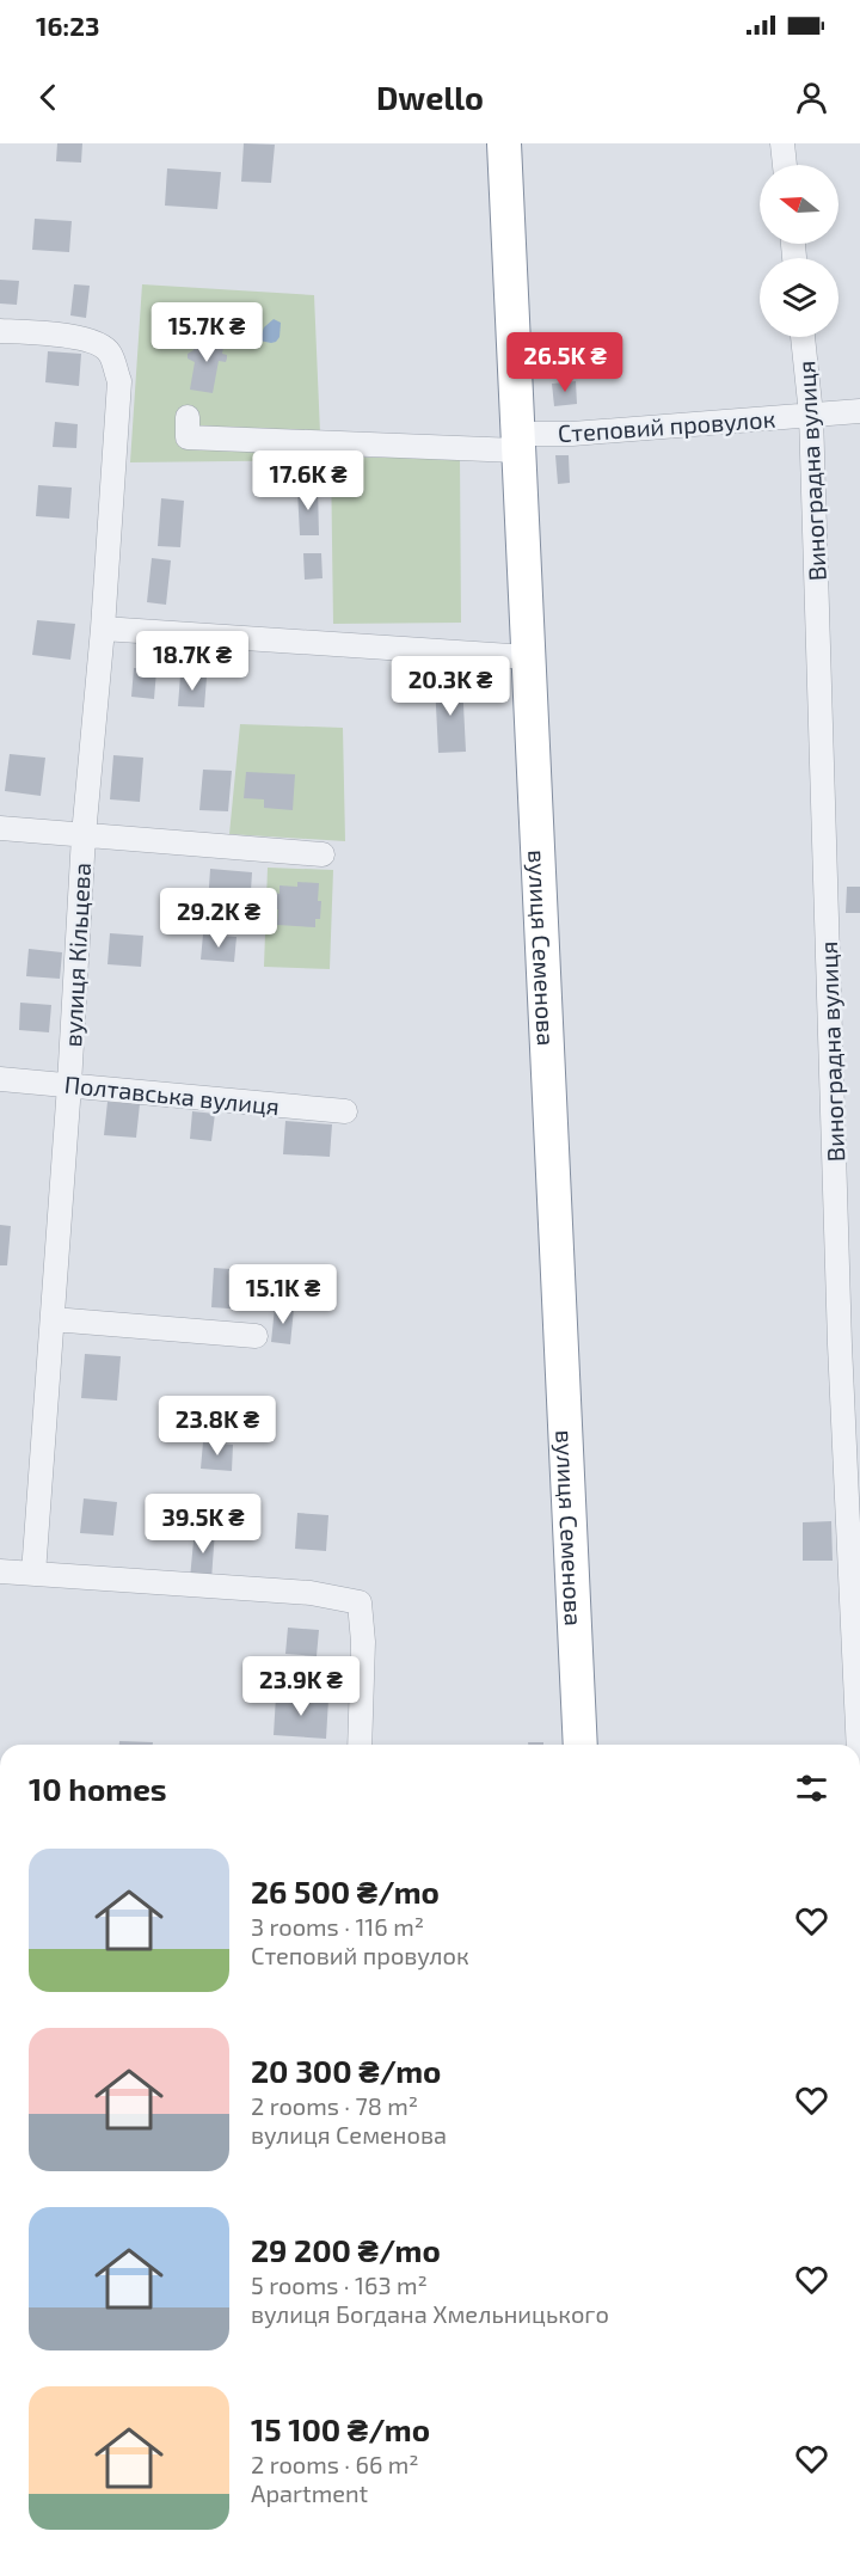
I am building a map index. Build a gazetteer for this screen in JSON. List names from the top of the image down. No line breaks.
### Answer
{"streets":{"highway":["вулиця Семенова"],"street":["Степовий провулок","Виноградна вулиця","вулиця Кільцева","Полтавська вулиця"]},"crossings":[["Степовий провулок","Виноградна вулиця"],["Степовий провулок","вулиця Семенова"],["вулиця Кільцева","Полтавська вулиця"]],"north":"left","page":{"status":"16:23","header":"Dwello","price":["15.7K ₴","26.5K ₴","17.6K ₴","18.7K ₴","20.3K ₴","29.2K ₴","15.1K ₴","23.8K ₴","39.5K ₴","23.9K ₴"],"heading":"10 homes","list":[{"name":"26 500 ₴/mo","note":"3 rooms · 116 m² · Степовий провулок"},{"name":"20 300 ₴/mo","note":"2 rooms · 78 m² · вулиця Семенова"},{"name":"29 200 ₴/mo","note":"5 rooms · 163 m² · вулиця Богдана Хмельницького"},{"name":"15 100 ₴/mo","note":"2 rooms · 66 m² · Apartment"}]}}
